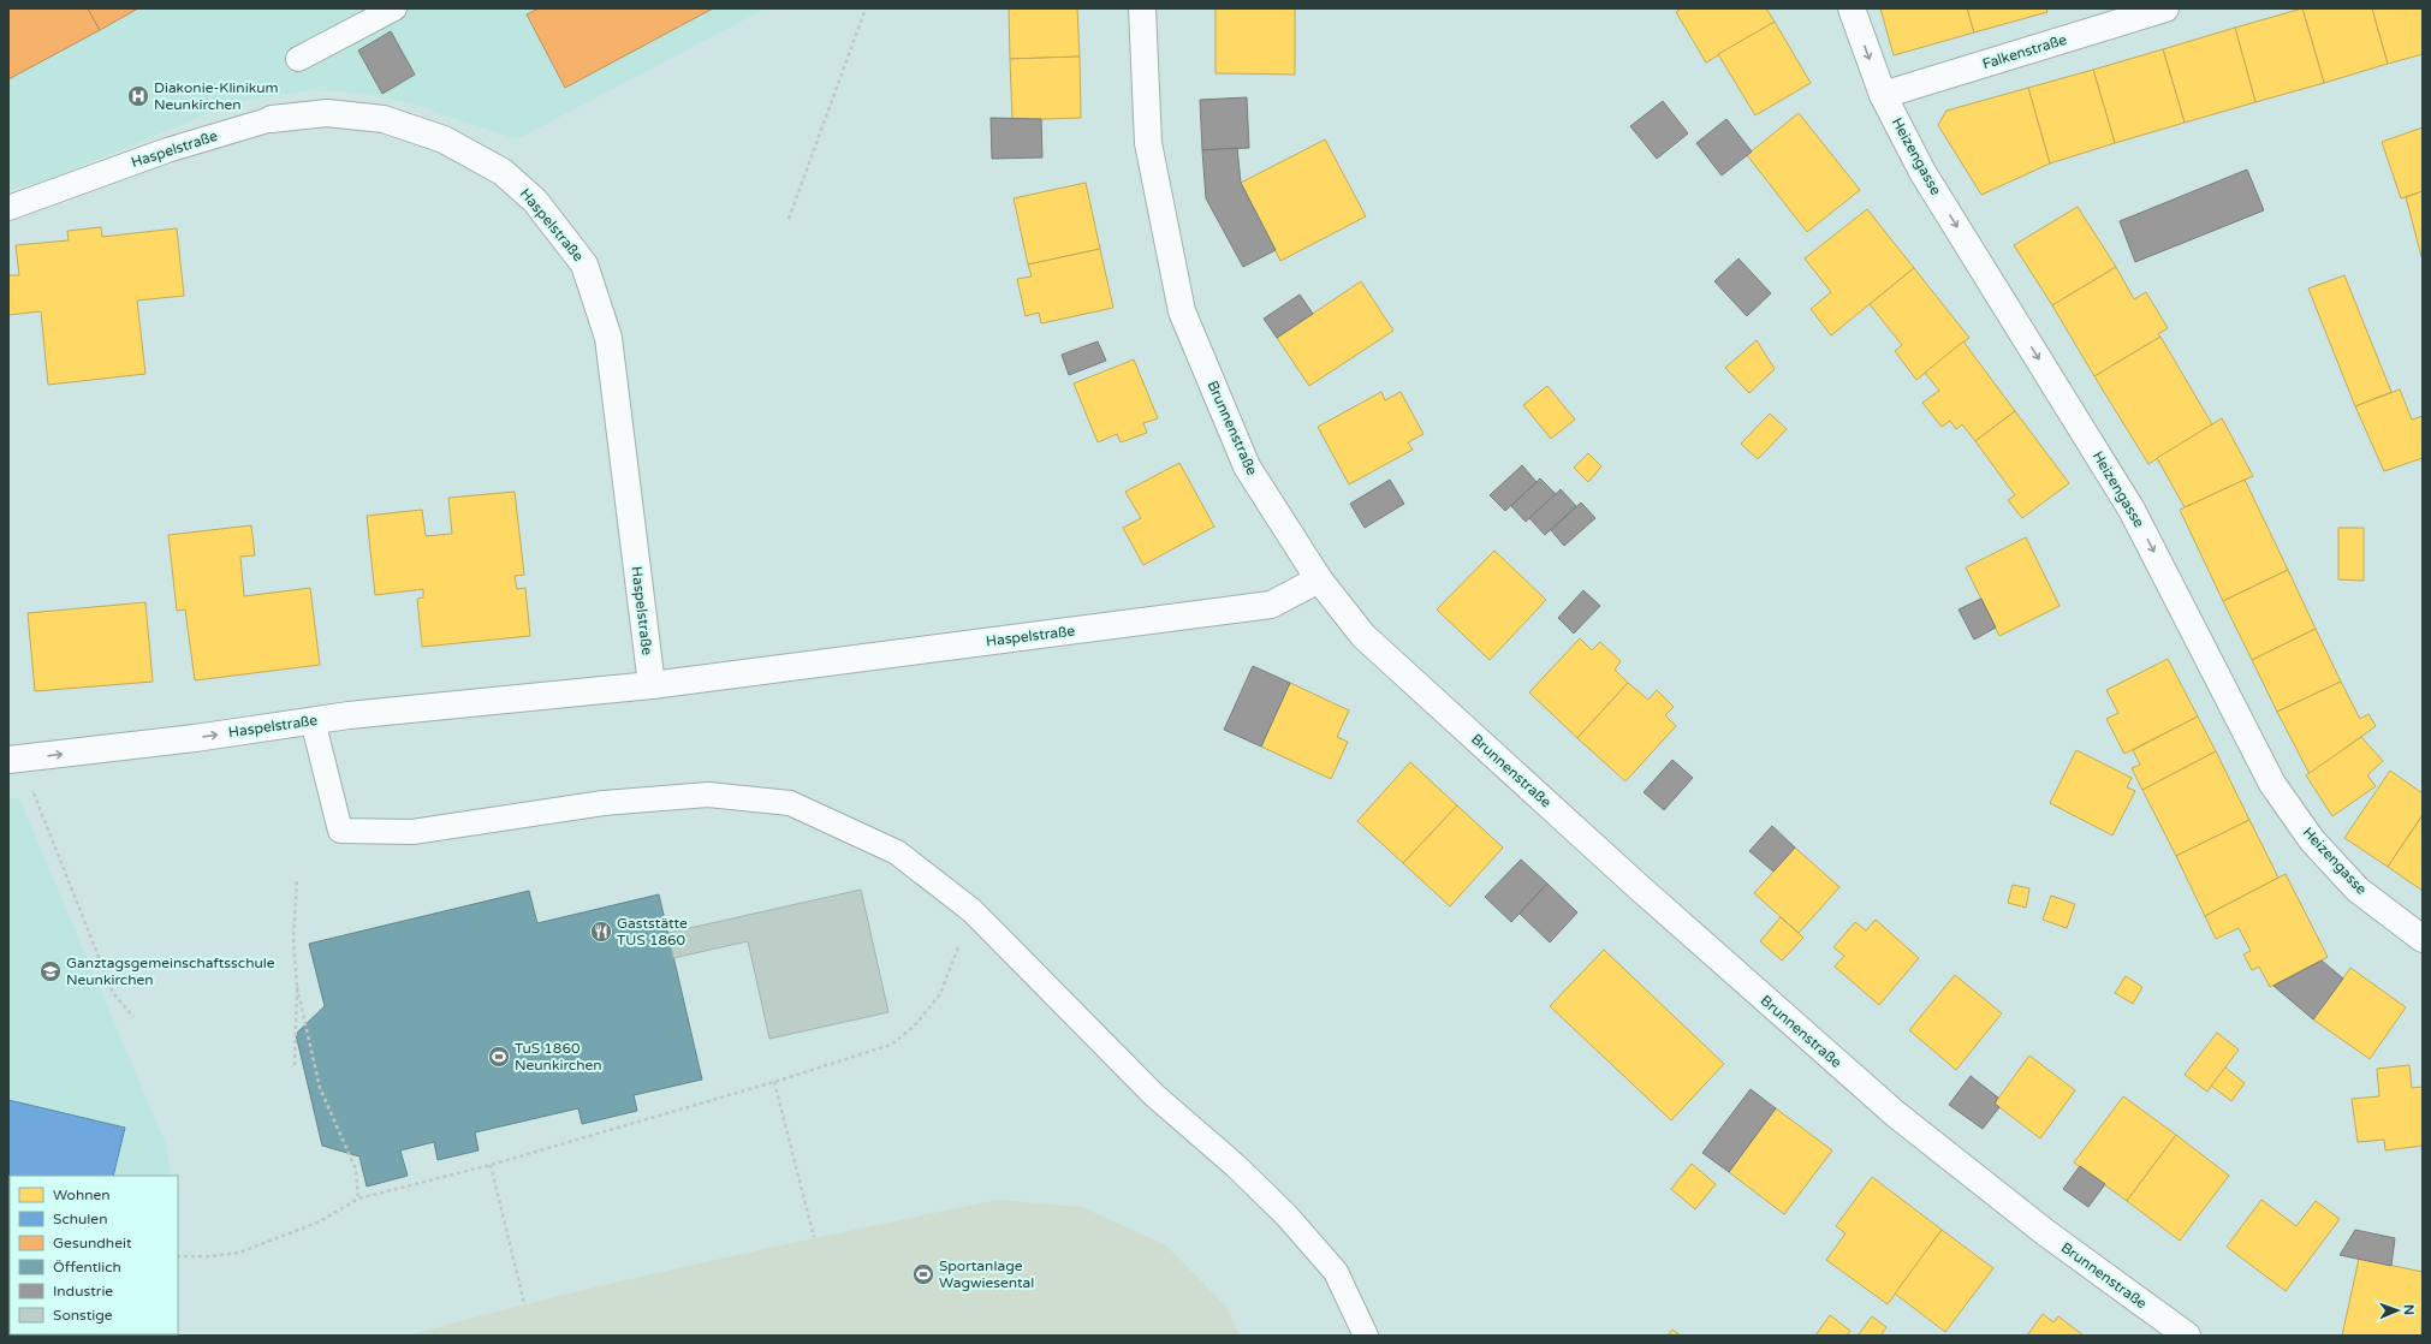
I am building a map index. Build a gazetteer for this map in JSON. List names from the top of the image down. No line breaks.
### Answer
{"streets":{"street":["Falkenstraße","Haspelstraße","Heizengasse","Brunnenstraße"]},"crossings":[["Falkenstraße","Heizengasse"],["Haspelstraße","Brunnenstraße"]],"one_way":["Heizengasse"],"places":{"hospital":["Diakonie-Klinikum Neunkirchen"],"restaurant":["Gaststätte TUS 1860"],"school or university":["Ganztagsgemeinschaftsschule Neunkirchen"],"sports":["TuS 1860 Neunkirchen","Sportanlage Wagwiesental"]},"legend":["Wohnen","Schulen","Gesundheit","Öffentlich","Industrie","Sonstige"],"north":"right"}
